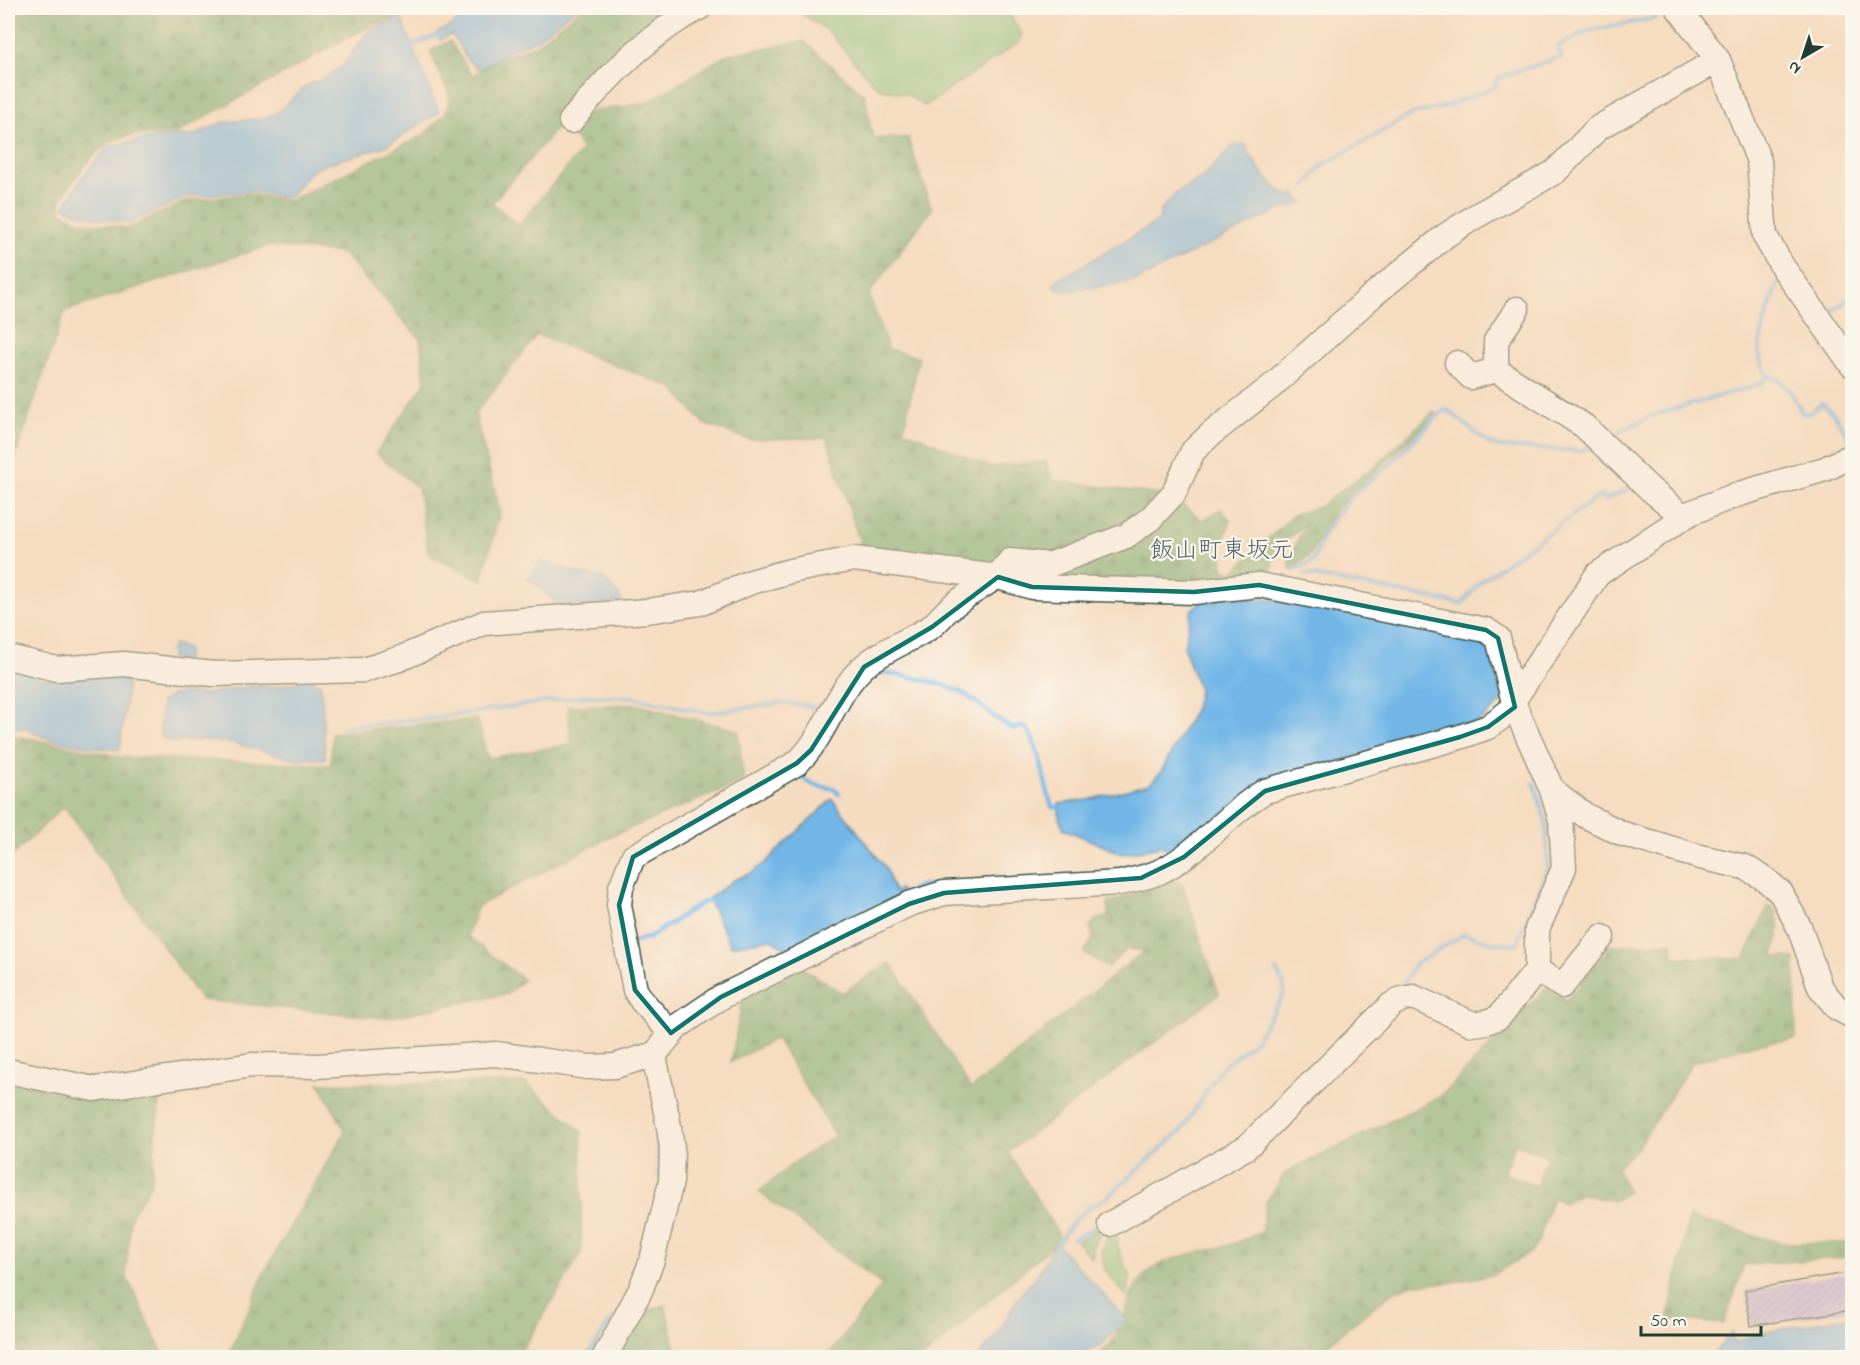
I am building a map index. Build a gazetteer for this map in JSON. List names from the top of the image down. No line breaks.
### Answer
{"districts":["飯山町東坂元"],"scale_bar":"50 m","north":"bottom left"}
